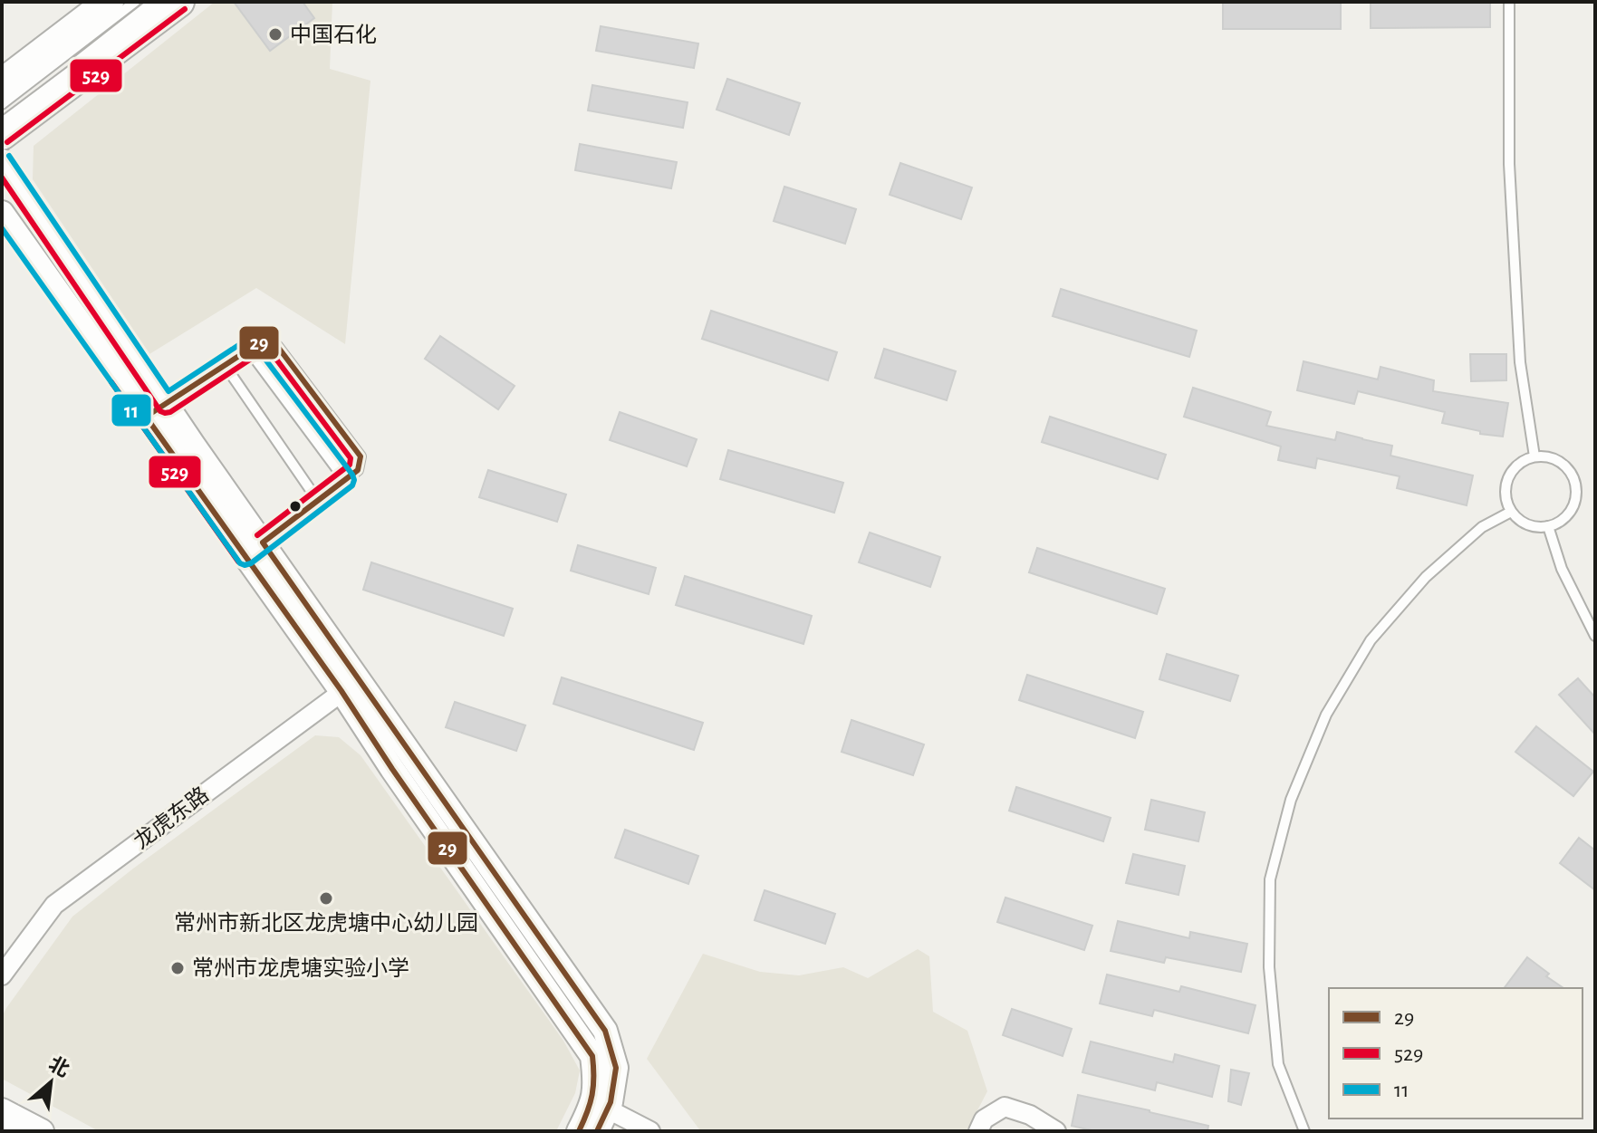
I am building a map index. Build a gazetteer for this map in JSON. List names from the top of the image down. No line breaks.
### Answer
{"streets":{"street":["龙虎东路"]},"places":["中国石化","常州市新北区龙虎塘中心幼儿园","常州市龙虎塘实验小学"],"lines":["transit line 529","transit line 11","transit line 29"],"legend":["29","529","11"],"north":"top right"}
